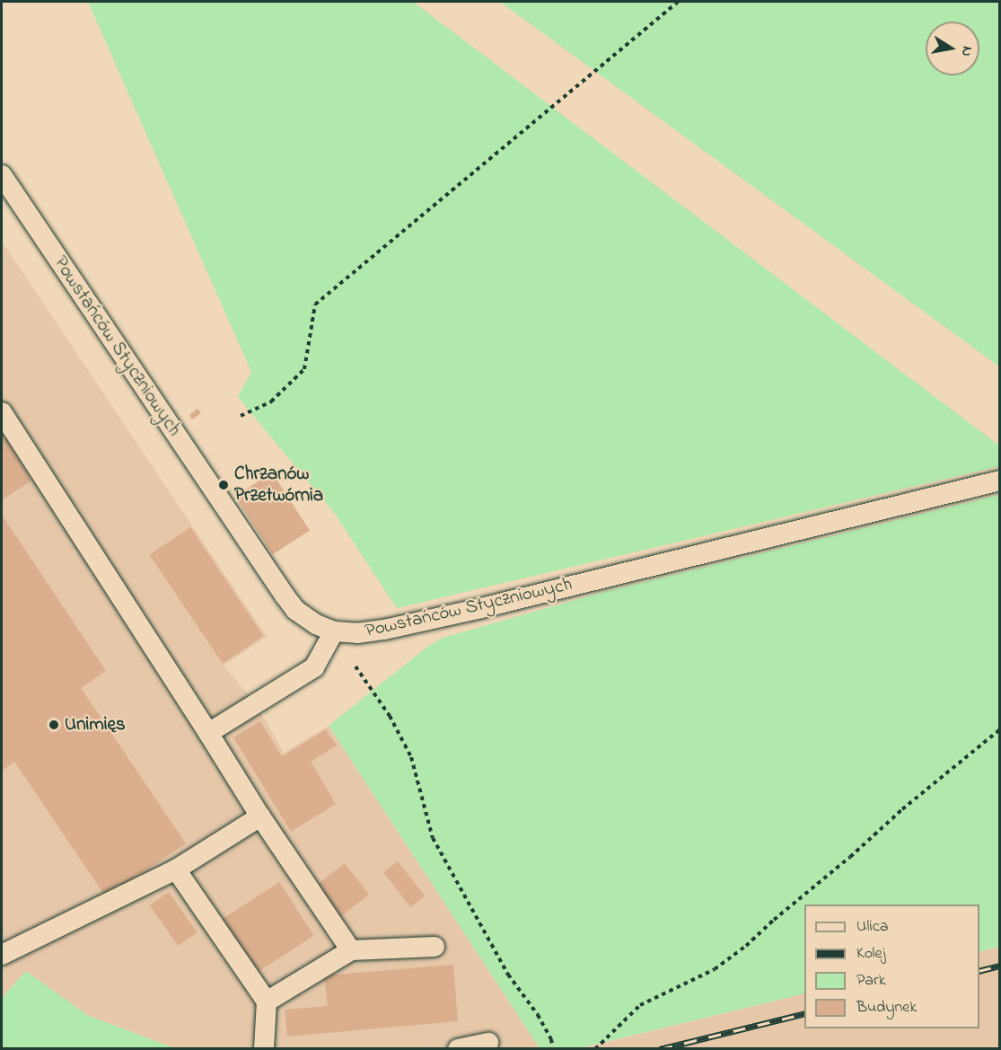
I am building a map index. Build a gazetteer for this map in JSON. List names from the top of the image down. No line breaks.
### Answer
{"streets":{"street":["Powstańców Styczniowych"]},"places":["Chrzanów Przetwórnia","Unimięs"],"legend":["Ulica","Kolej","Park","Budynek"],"north":"right"}
